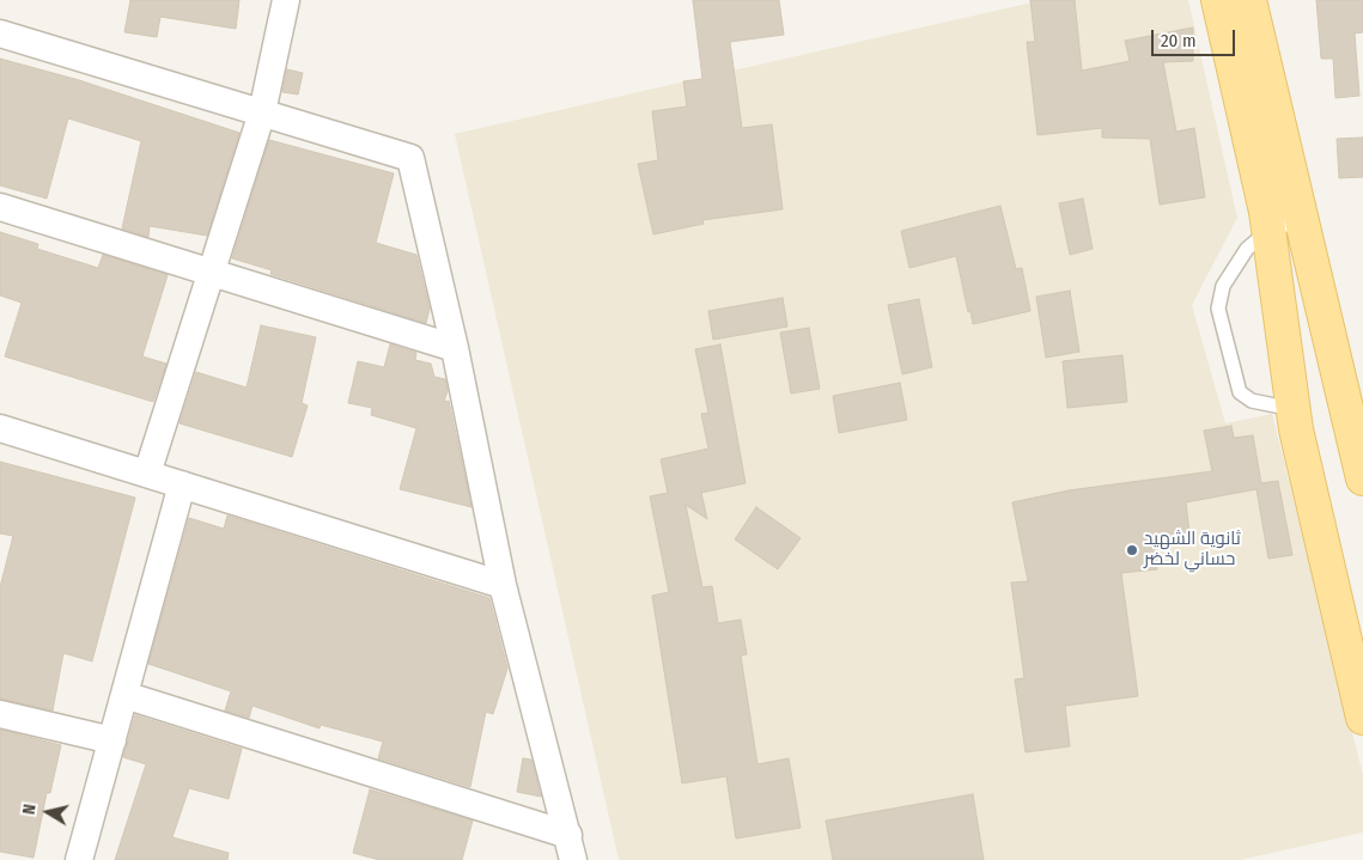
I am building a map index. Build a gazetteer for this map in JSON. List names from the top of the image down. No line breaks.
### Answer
{"places":["ثانوية الشهيد حساني لخضر"],"scale_bar":"20 m","north":"left"}
